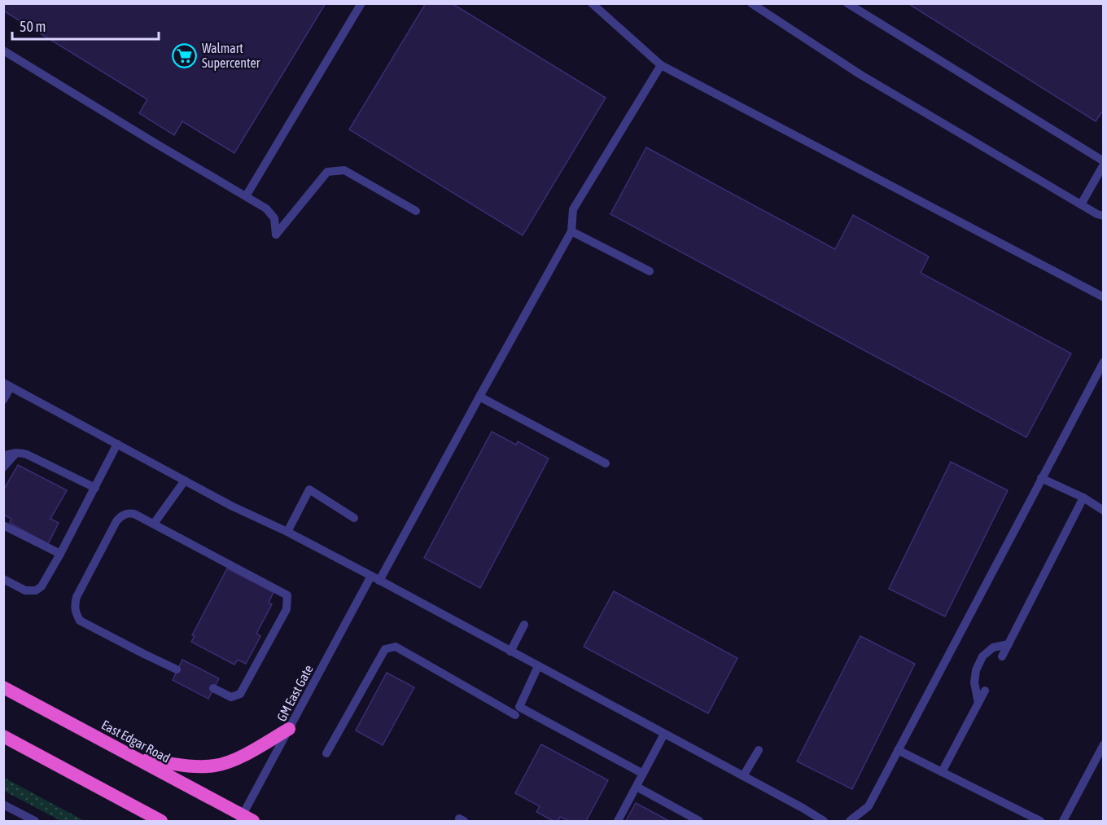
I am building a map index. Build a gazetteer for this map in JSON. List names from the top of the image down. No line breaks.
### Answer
{"streets":{"highway":["East Edgar Road"],"lane":["GM East Gate"]},"crossings":[["GM East Gate","East Edgar Road"]],"places":{"supermarket":["Walmart Supercenter"]},"scale_bar":"50 m"}
